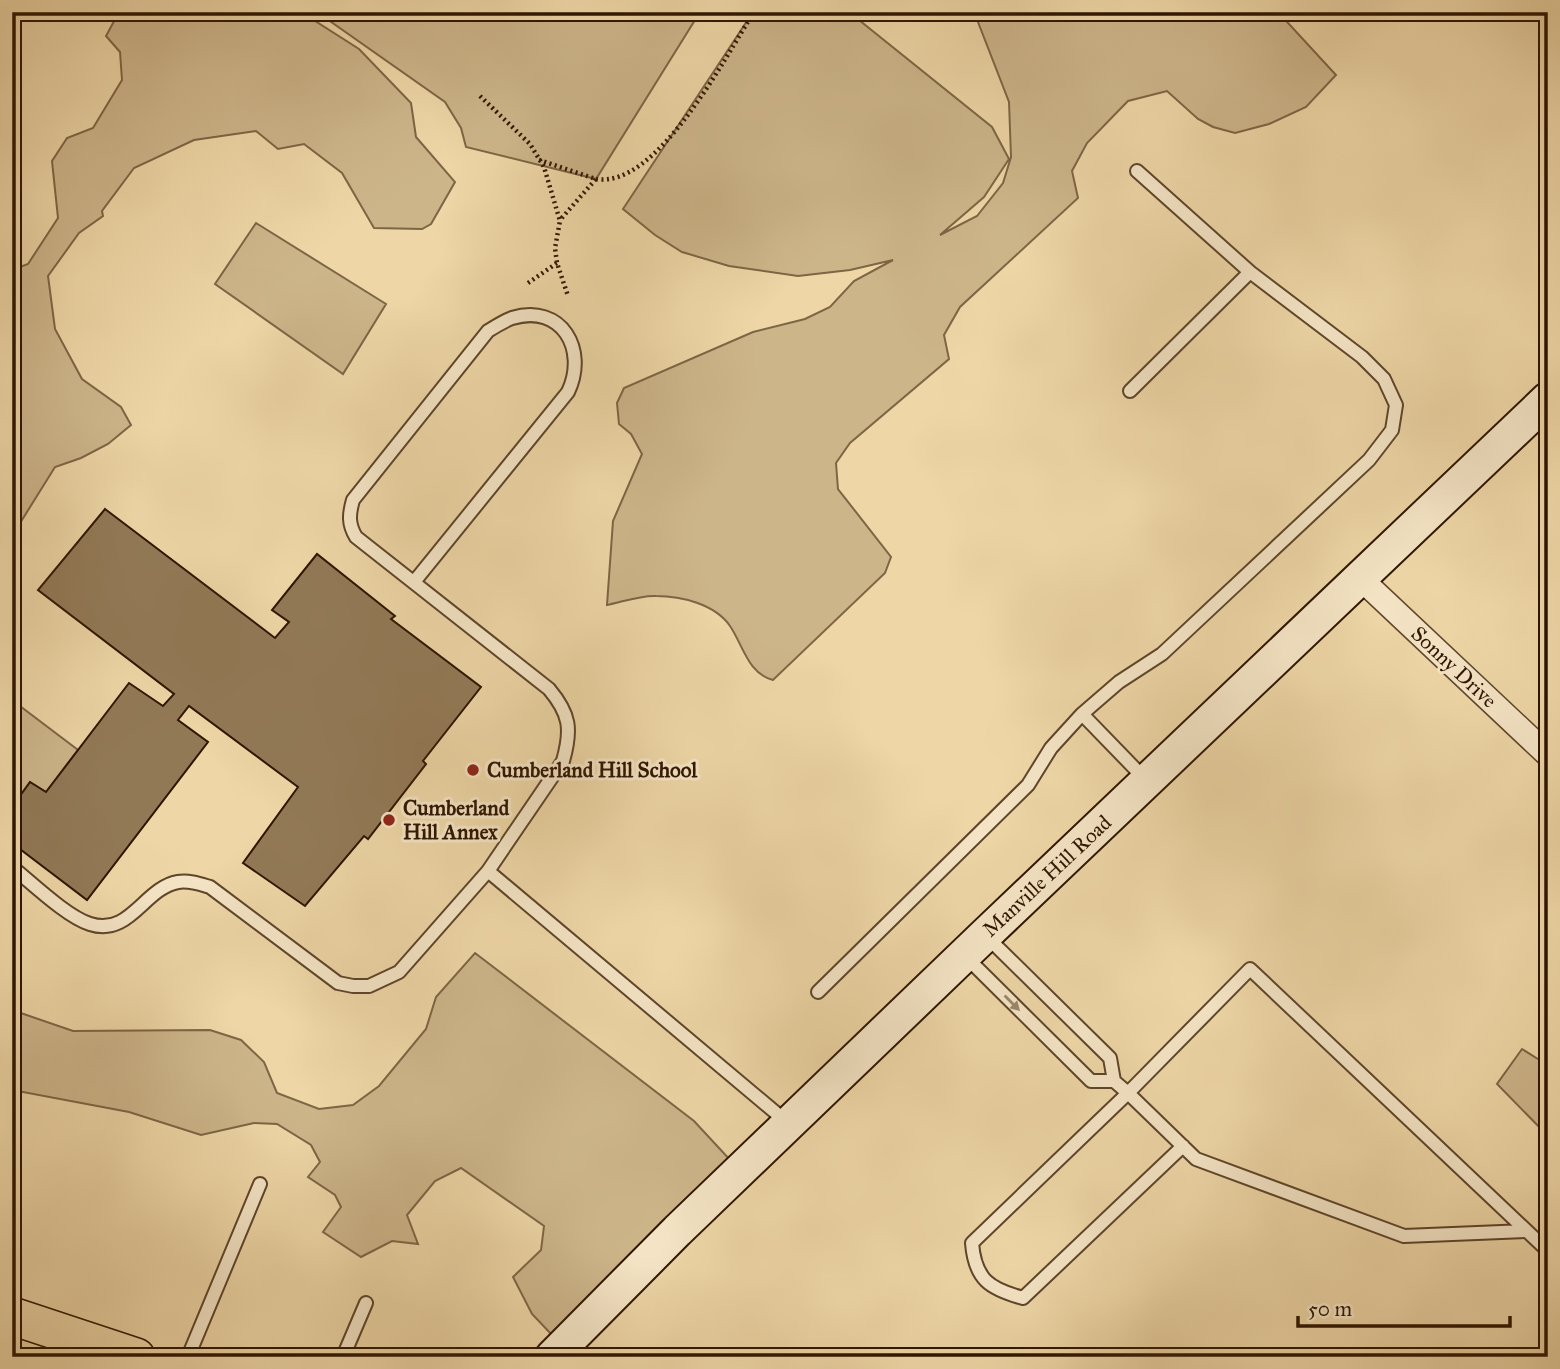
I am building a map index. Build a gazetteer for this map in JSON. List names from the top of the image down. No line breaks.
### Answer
{"streets":{"main road":["Manville Hill Road"],"street":["Sonny Drive"]},"crossings":[["Sonny Drive","Manville Hill Road"]],"places":["Cumberland Hill School","Cumberland Hill Annex"],"scale_bar":"50 m"}
